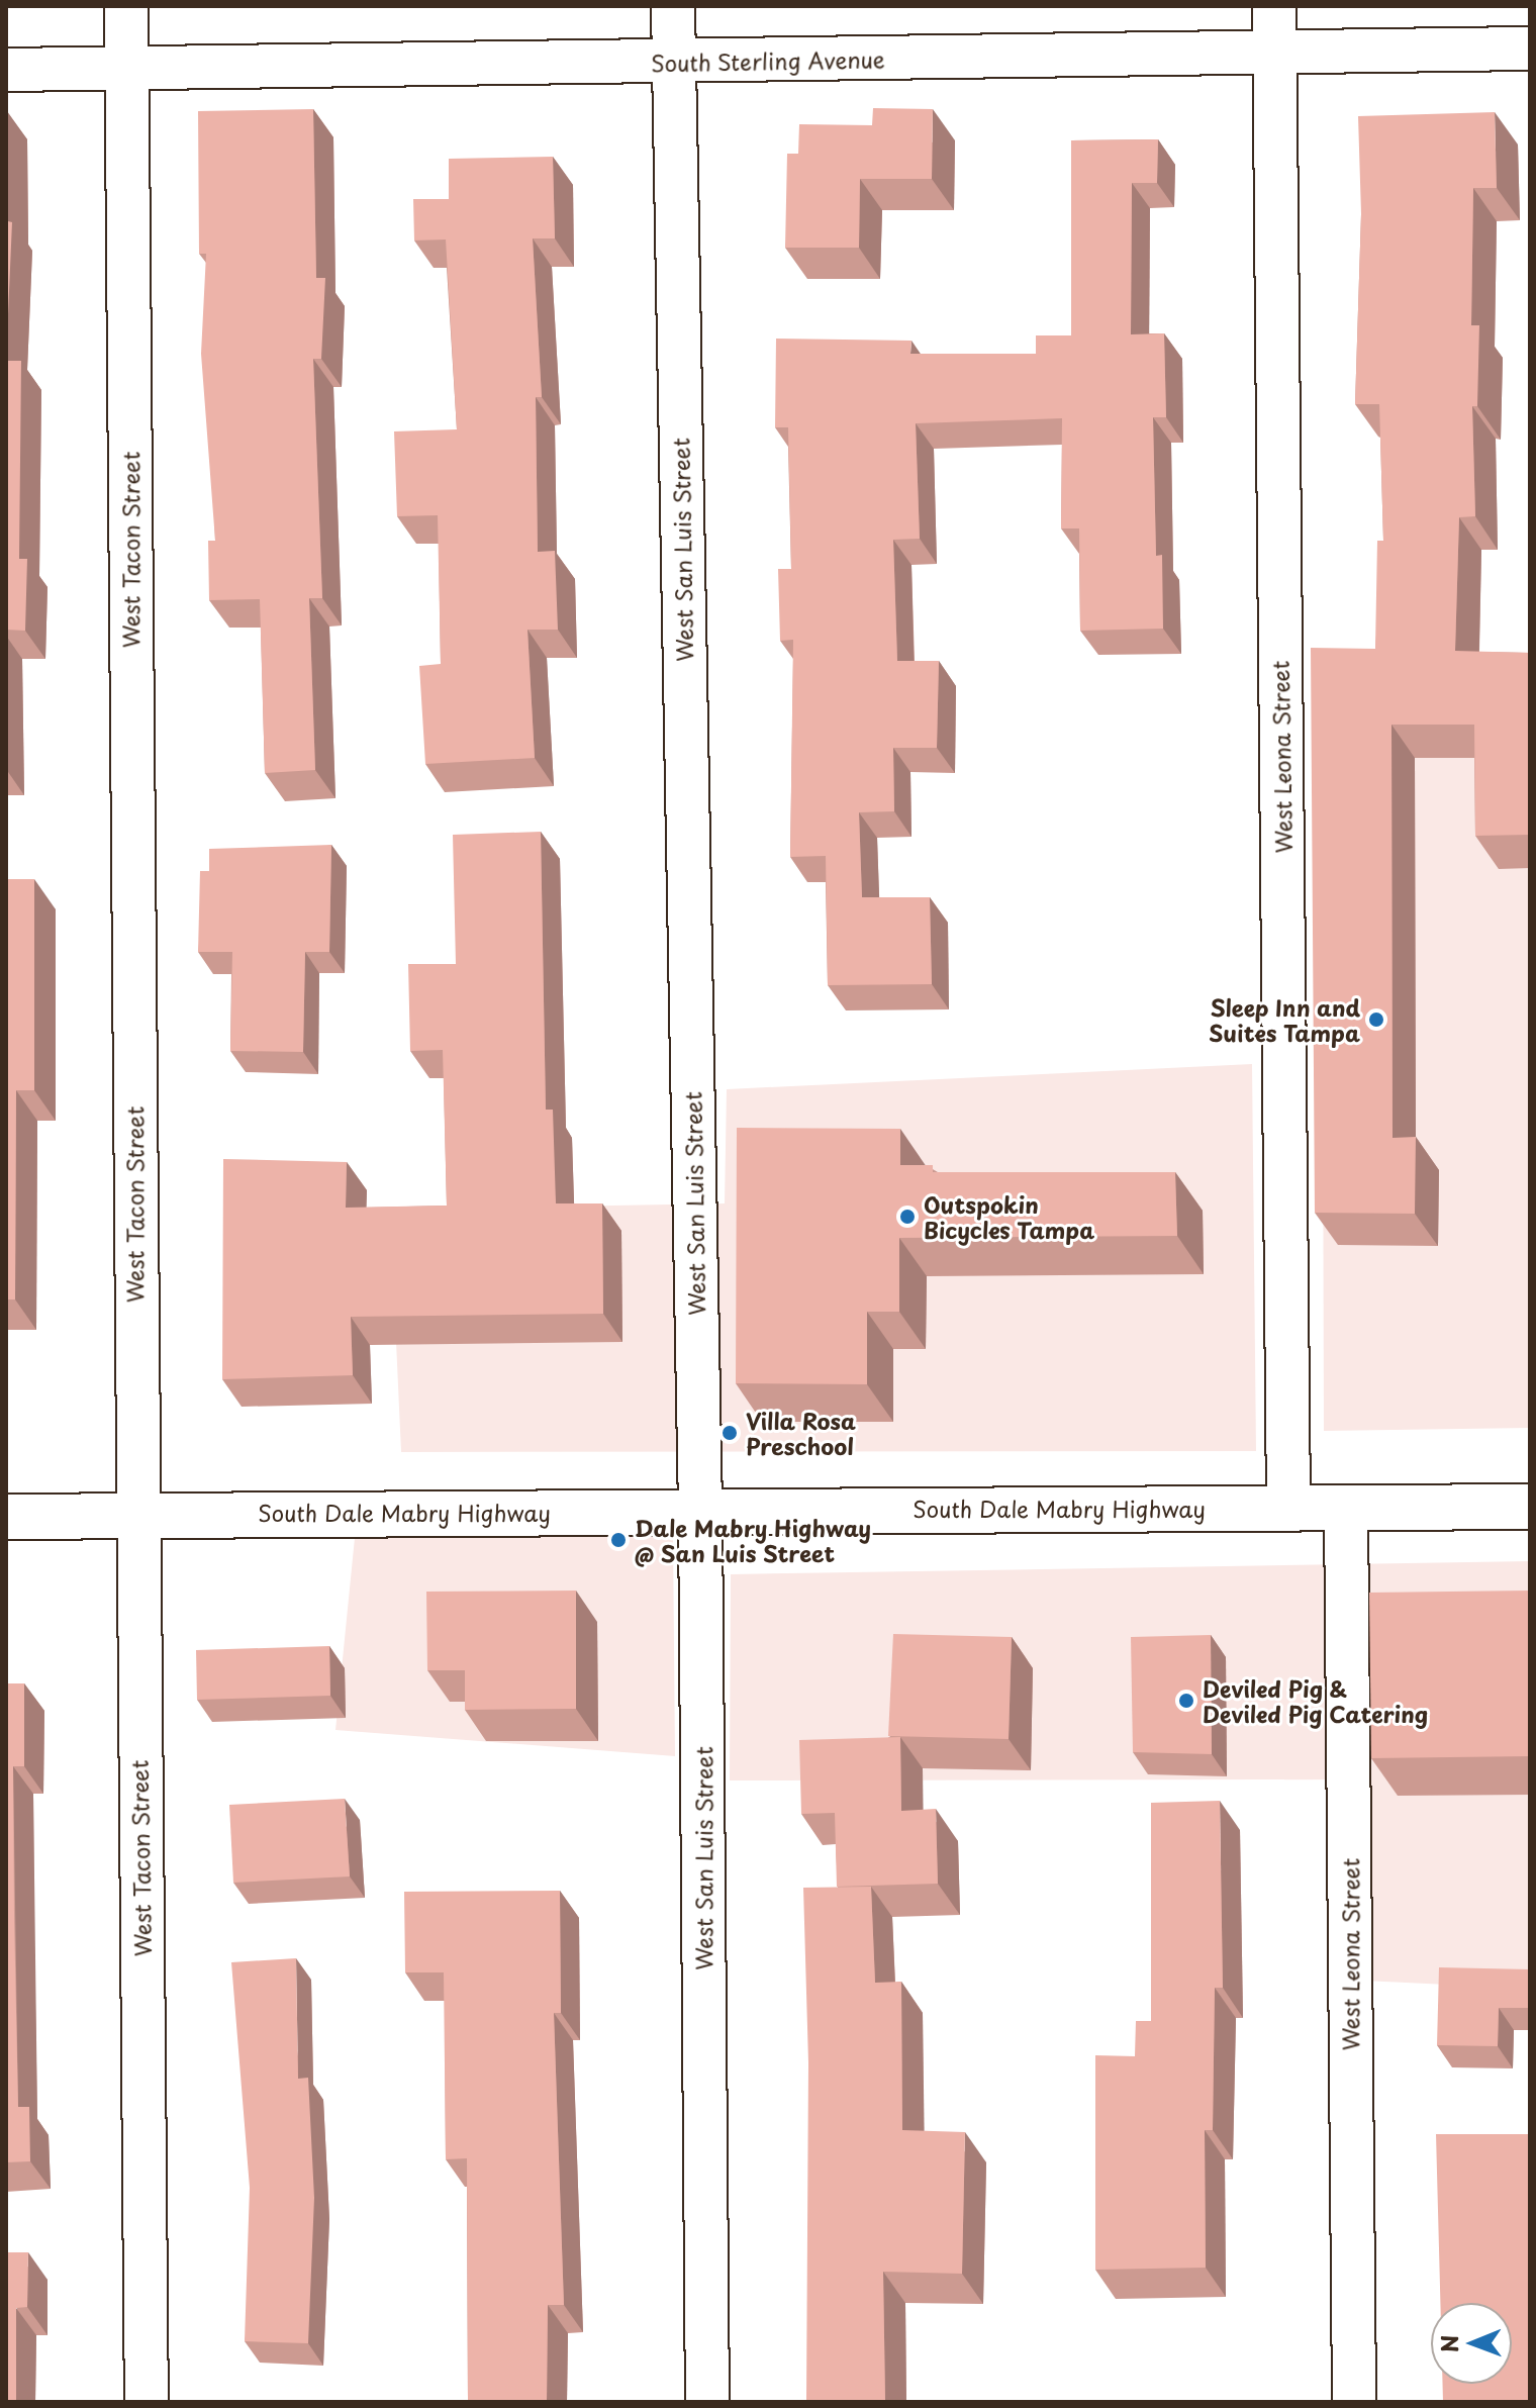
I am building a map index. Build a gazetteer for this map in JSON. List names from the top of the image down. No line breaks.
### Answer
{"streets":{"main road":["South Dale Mabry Highway"],"street":["South Sterling Avenue","West Tacon Street","West San Luis Street","West Leona Street"]},"crossings":[["South Sterling Avenue","West Tacon Street"],["South Sterling Avenue","West San Luis Street"],["South Sterling Avenue","West Leona Street"],["West Tacon Street","South Dale Mabry Highway"],["West San Luis Street","South Dale Mabry Highway"],["West Leona Street","South Dale Mabry Highway"]],"places":["Sleep Inn and Suites Tampa","Outspokin Bicycles Tampa","Villa Rosa Preschool","Dale Mabry Highway @ San Luis Street","Deviled Pig & Deviled Pig Catering"],"north":"left"}
